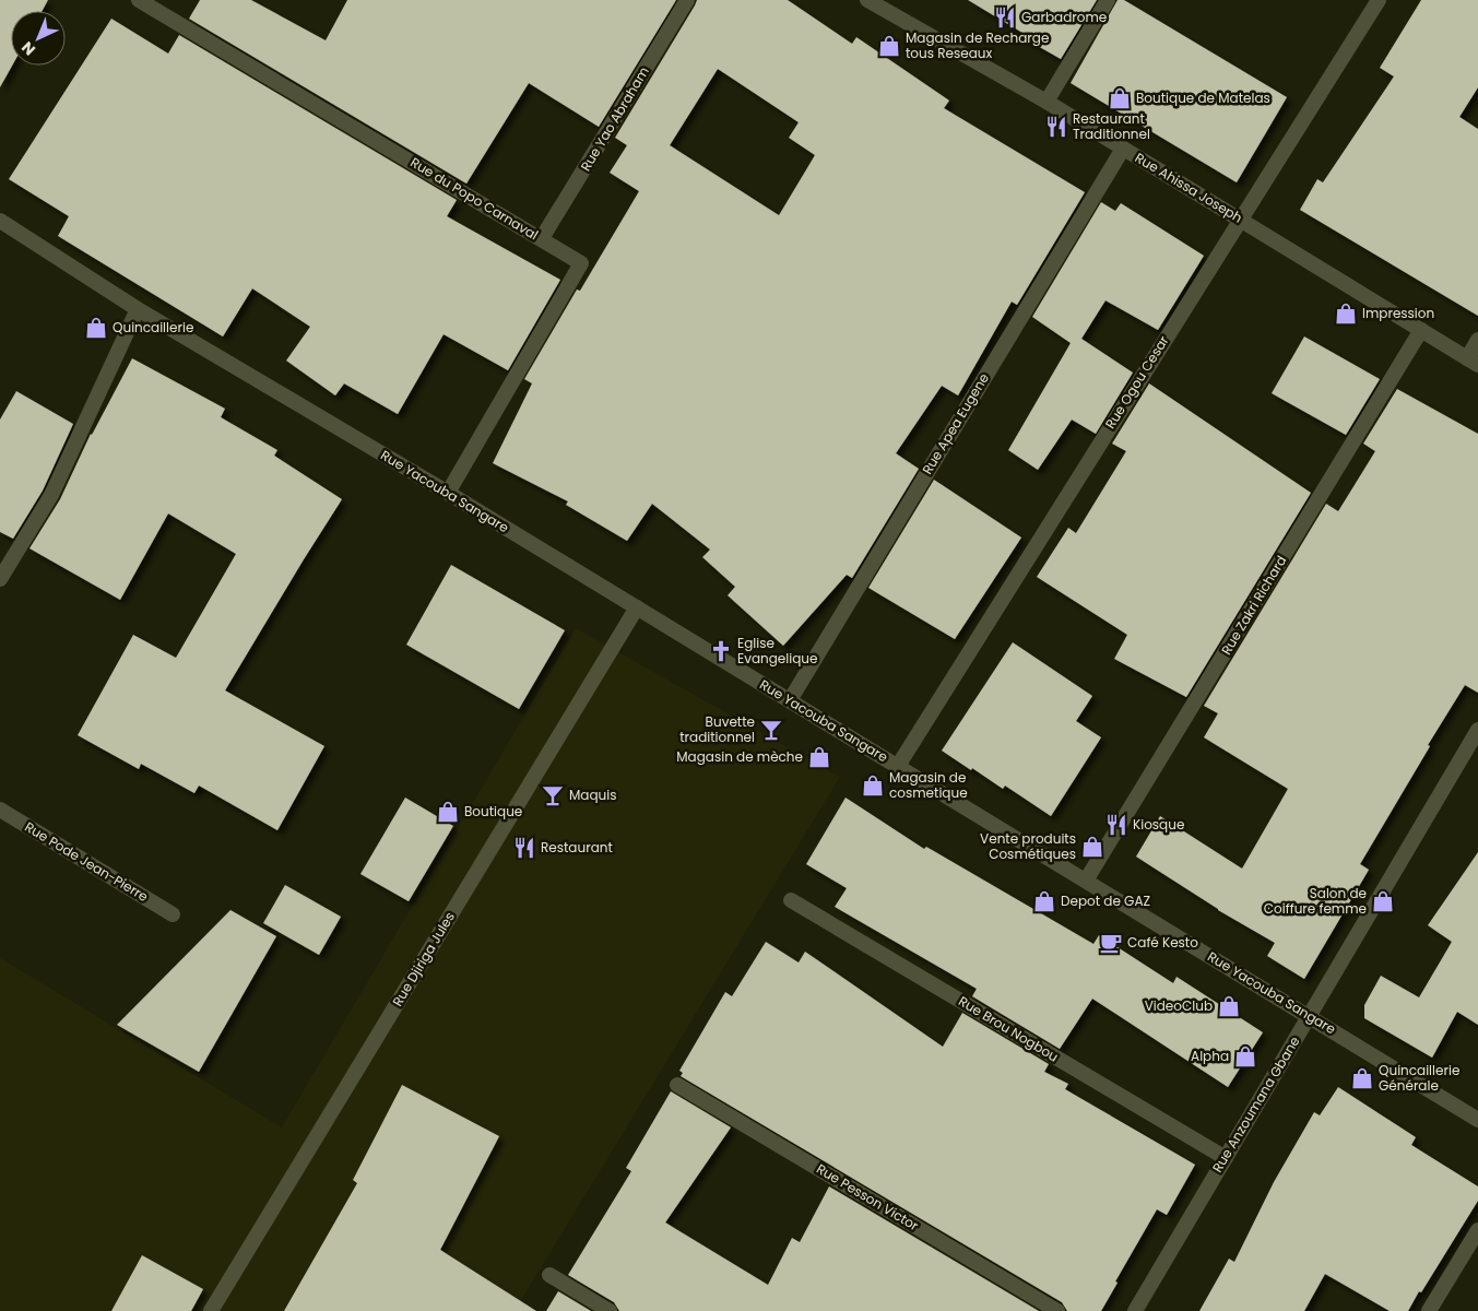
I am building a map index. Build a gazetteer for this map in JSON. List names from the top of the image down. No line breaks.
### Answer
{"streets":{"street":["Rue Yao Abraham","Rue Ahissa Joseph","Rue du Popo Carnaval","Rue Ogou Cesar","Rue Apea Eugene","Rue Yacouba Sangare","Rue Zakri Richard","Rue Pode Jean-Pierre","Rue Djiriga Jules","Rue Brou Nogbou","Rue Anzoumana Gbane","Rue Pesson Victor"]},"crossings":[["Rue Yao Abraham","Rue du Popo Carnaval"],["Rue Ahissa Joseph","Rue Ogou Cesar"],["Rue Ahissa Joseph","Rue Apea Eugene"],["Rue Ahissa Joseph","Rue Zakri Richard"],["Rue du Popo Carnaval","Rue Yacouba Sangare"],["Rue Ogou Cesar","Rue Yacouba Sangare"],["Rue Apea Eugene","Rue Yacouba Sangare"],["Rue Yacouba Sangare","Rue Zakri Richard"],["Rue Yacouba Sangare","Rue Djiriga Jules"],["Rue Yacouba Sangare","Rue Anzoumana Gbane"],["Rue Brou Nogbou","Rue Anzoumana Gbane"]],"places":{"restaurant":["Garbadrome","Restaurant Traditionnel","Kiosque","Restaurant"],"shop":["Magasin de Recharge tous Reseaux","Boutique de Matelas","Impression","Quincaillerie","Magasin de mèche","Magasin de cosmetique","Boutique","Vente produits Cosmétiques","Depot de GAZ","Salon de Coiffure femme","VideoClub","Alpha","Quincaillerie Générale"],"church":["Eglise Evangelique"],"bar":["Buvette traditionnel","Maquis"],"cafe":["Café Kesto"]},"north":"bottom left"}
